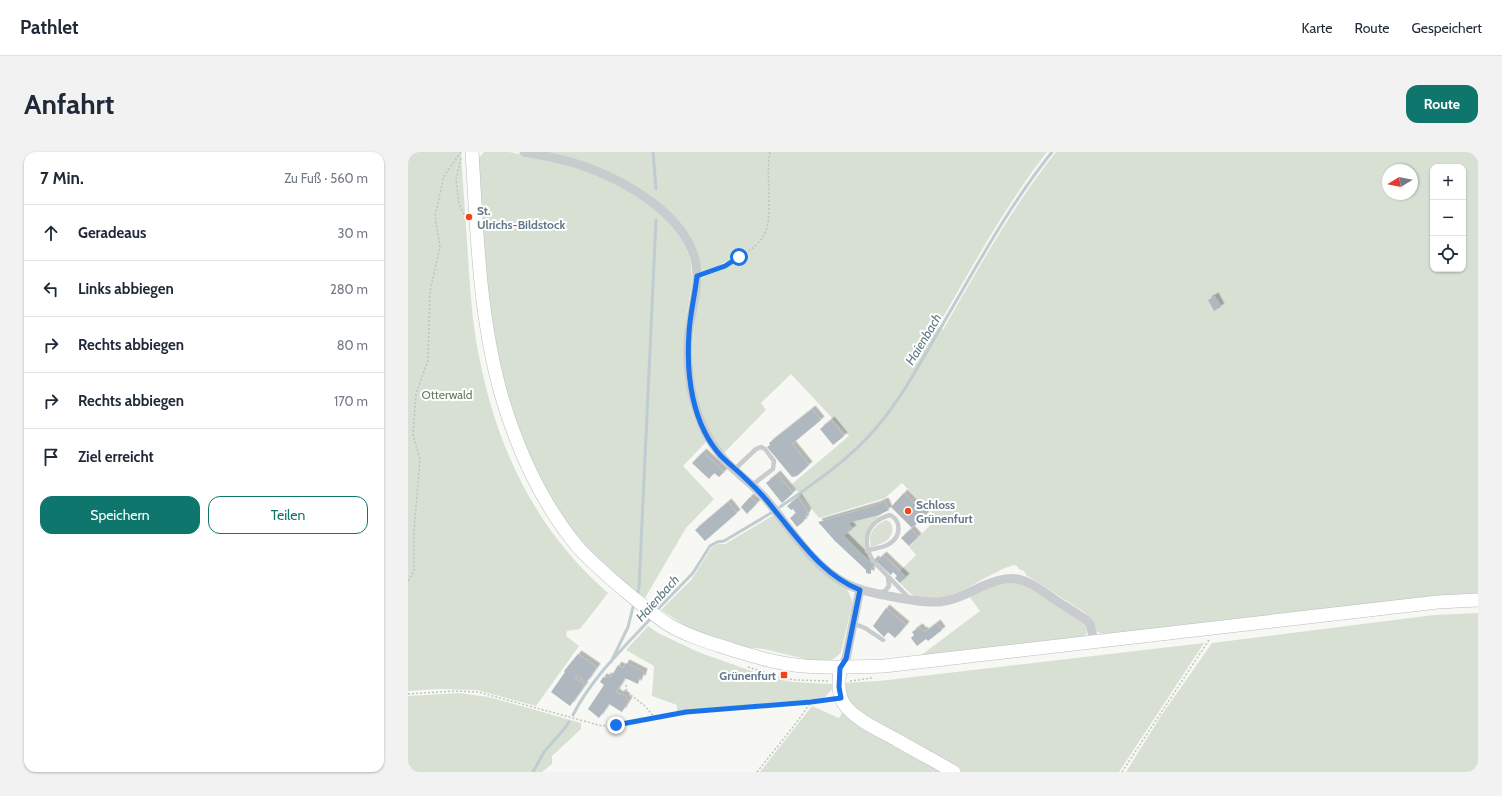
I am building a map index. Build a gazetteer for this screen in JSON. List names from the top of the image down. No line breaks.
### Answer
{"water":["Haienbach"],"parks":["Otterwald"],"places":{"other":["St. Ulrichs-Bildstock","Schloss Grünenfurt"],"transit":["Grünenfurt"]},"north":"left","page":{"header":"Pathlet","nav":["Karte","Route","Gespeichert"],"buttons":["Route",["Speichern","Teilen"]],"title":"Anfahrt","heading":["7 Min.","Zu Fuß · 560 m"],"map_buttons":["+","−"],"list":[["Geradeaus","30 m"],["Links abbiegen","280 m"],["Rechts abbiegen","80 m"],["Rechts abbiegen","170 m"],"Ziel erreicht"]}}
